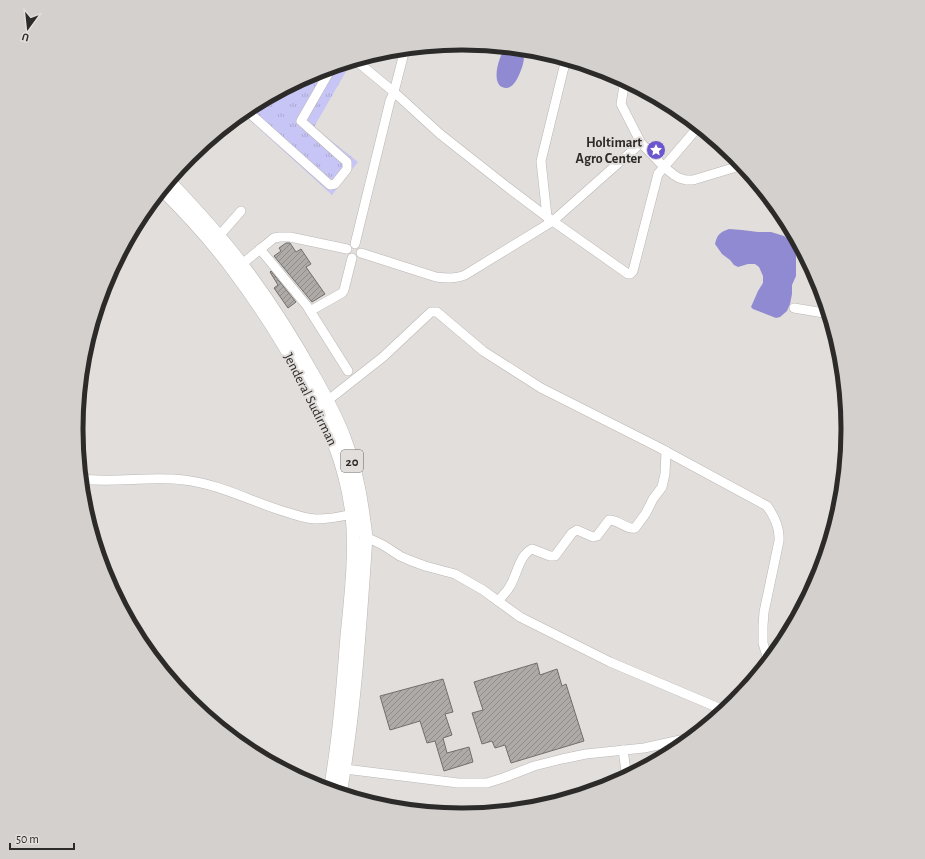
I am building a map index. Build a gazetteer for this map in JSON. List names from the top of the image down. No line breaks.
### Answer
{"streets":{"highway":["Jenderal Sudirman","20"]},"crossings":[["Jenderal Sudirman","20"]],"places":{"place":["Holtimart Agro Center"]},"scale_bar":"50 m","north":"bottom"}
